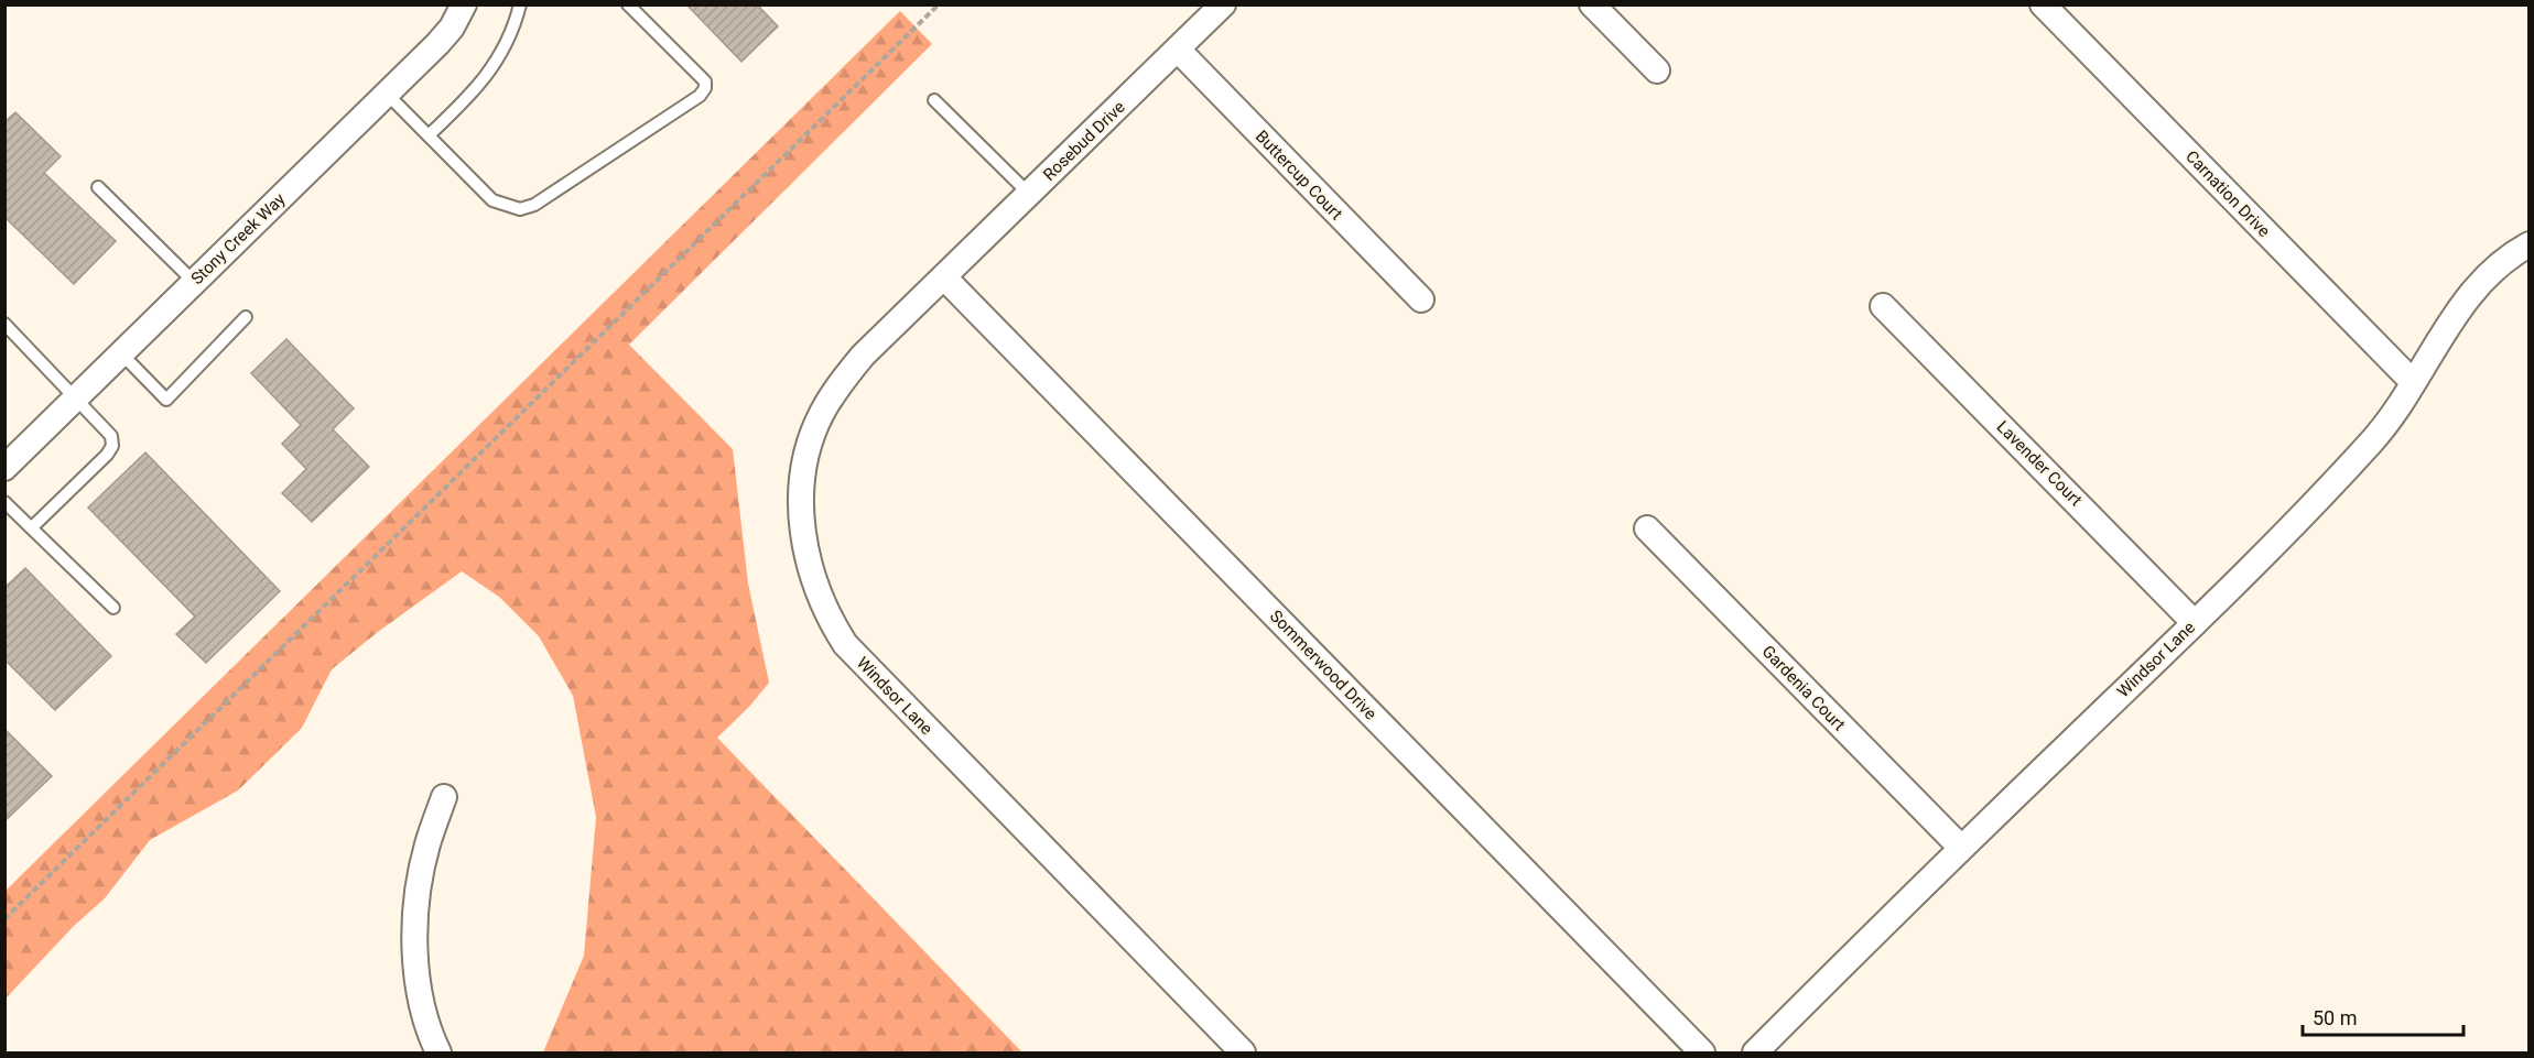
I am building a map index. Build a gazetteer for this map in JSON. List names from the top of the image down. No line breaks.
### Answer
{"streets":{"street":["Rosebud Drive","Buttercup Court","Carnation Drive","Stony Creek Way","Lavender Court","Windsor Lane","Sommerwood Drive","Gardenia Court"]},"crossings":[["Rosebud Drive","Buttercup Court"],["Rosebud Drive","Windsor Lane"],["Rosebud Drive","Sommerwood Drive"],["Carnation Drive","Windsor Lane"],["Lavender Court","Windsor Lane"],["Windsor Lane","Sommerwood Drive"],["Windsor Lane","Gardenia Court"]],"scale_bar":"50 m"}
